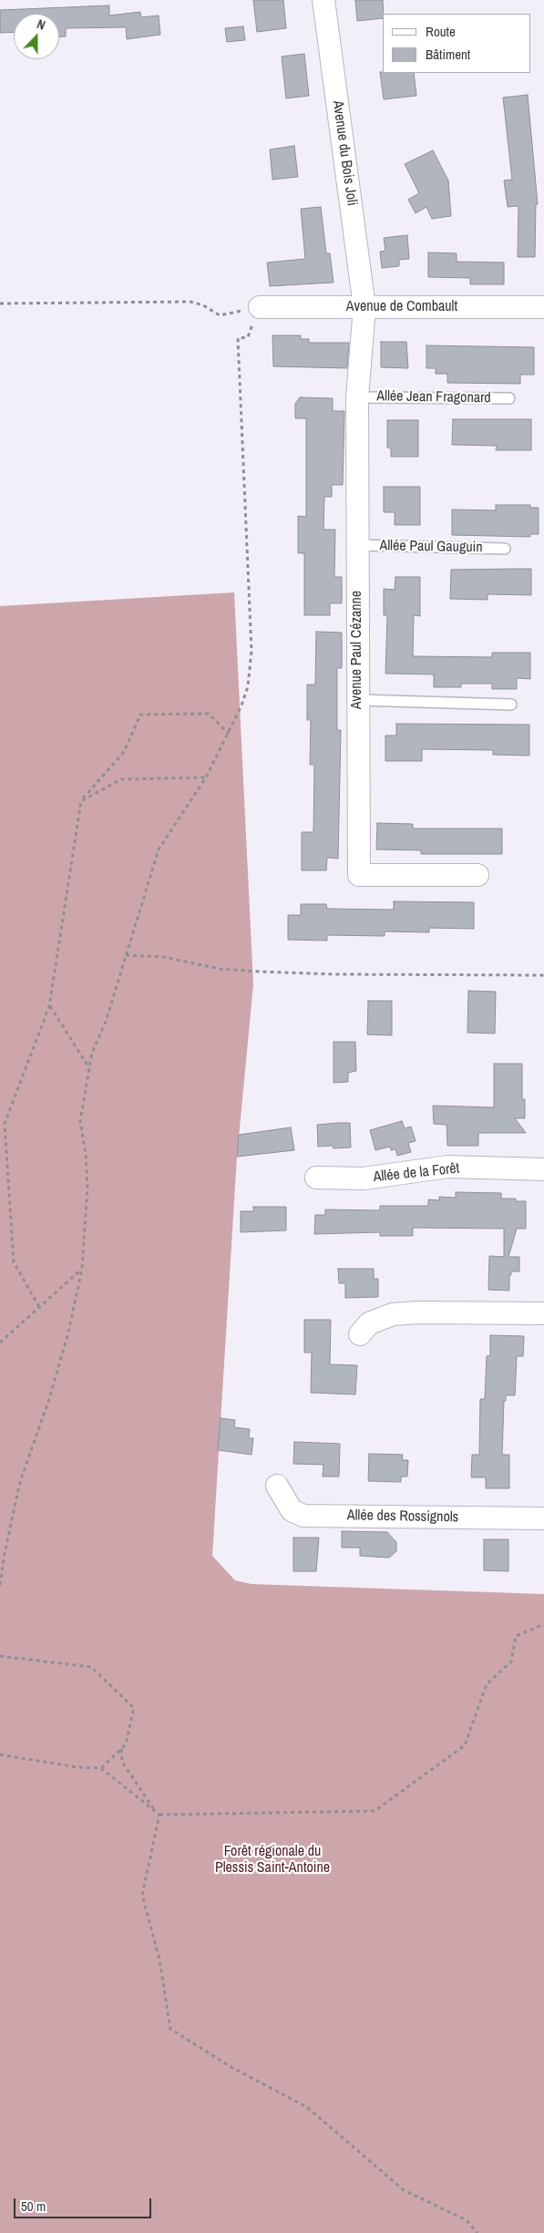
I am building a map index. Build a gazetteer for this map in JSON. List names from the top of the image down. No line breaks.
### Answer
{"streets":{"street":["Avenue du Bois Joli","Avenue de Combault","Avenue Paul Cézanne","Allée de la Forêt","Allée des Rossignols"],"lane":["Allée Jean Fragonard","Allée Paul Gauguin"]},"crossings":[["Avenue du Bois Joli","Avenue de Combault"],["Avenue du Bois Joli","Avenue Paul Cézanne"],["Avenue de Combault","Avenue Paul Cézanne"],["Allée Jean Fragonard","Avenue Paul Cézanne"],["Allée Paul Gauguin","Avenue Paul Cézanne"]],"parks":["Forêt régionale du Plessis Saint-Antoine"],"legend":["Route","Bâtiment"],"scale_bar":"50 m","north":"top"}
